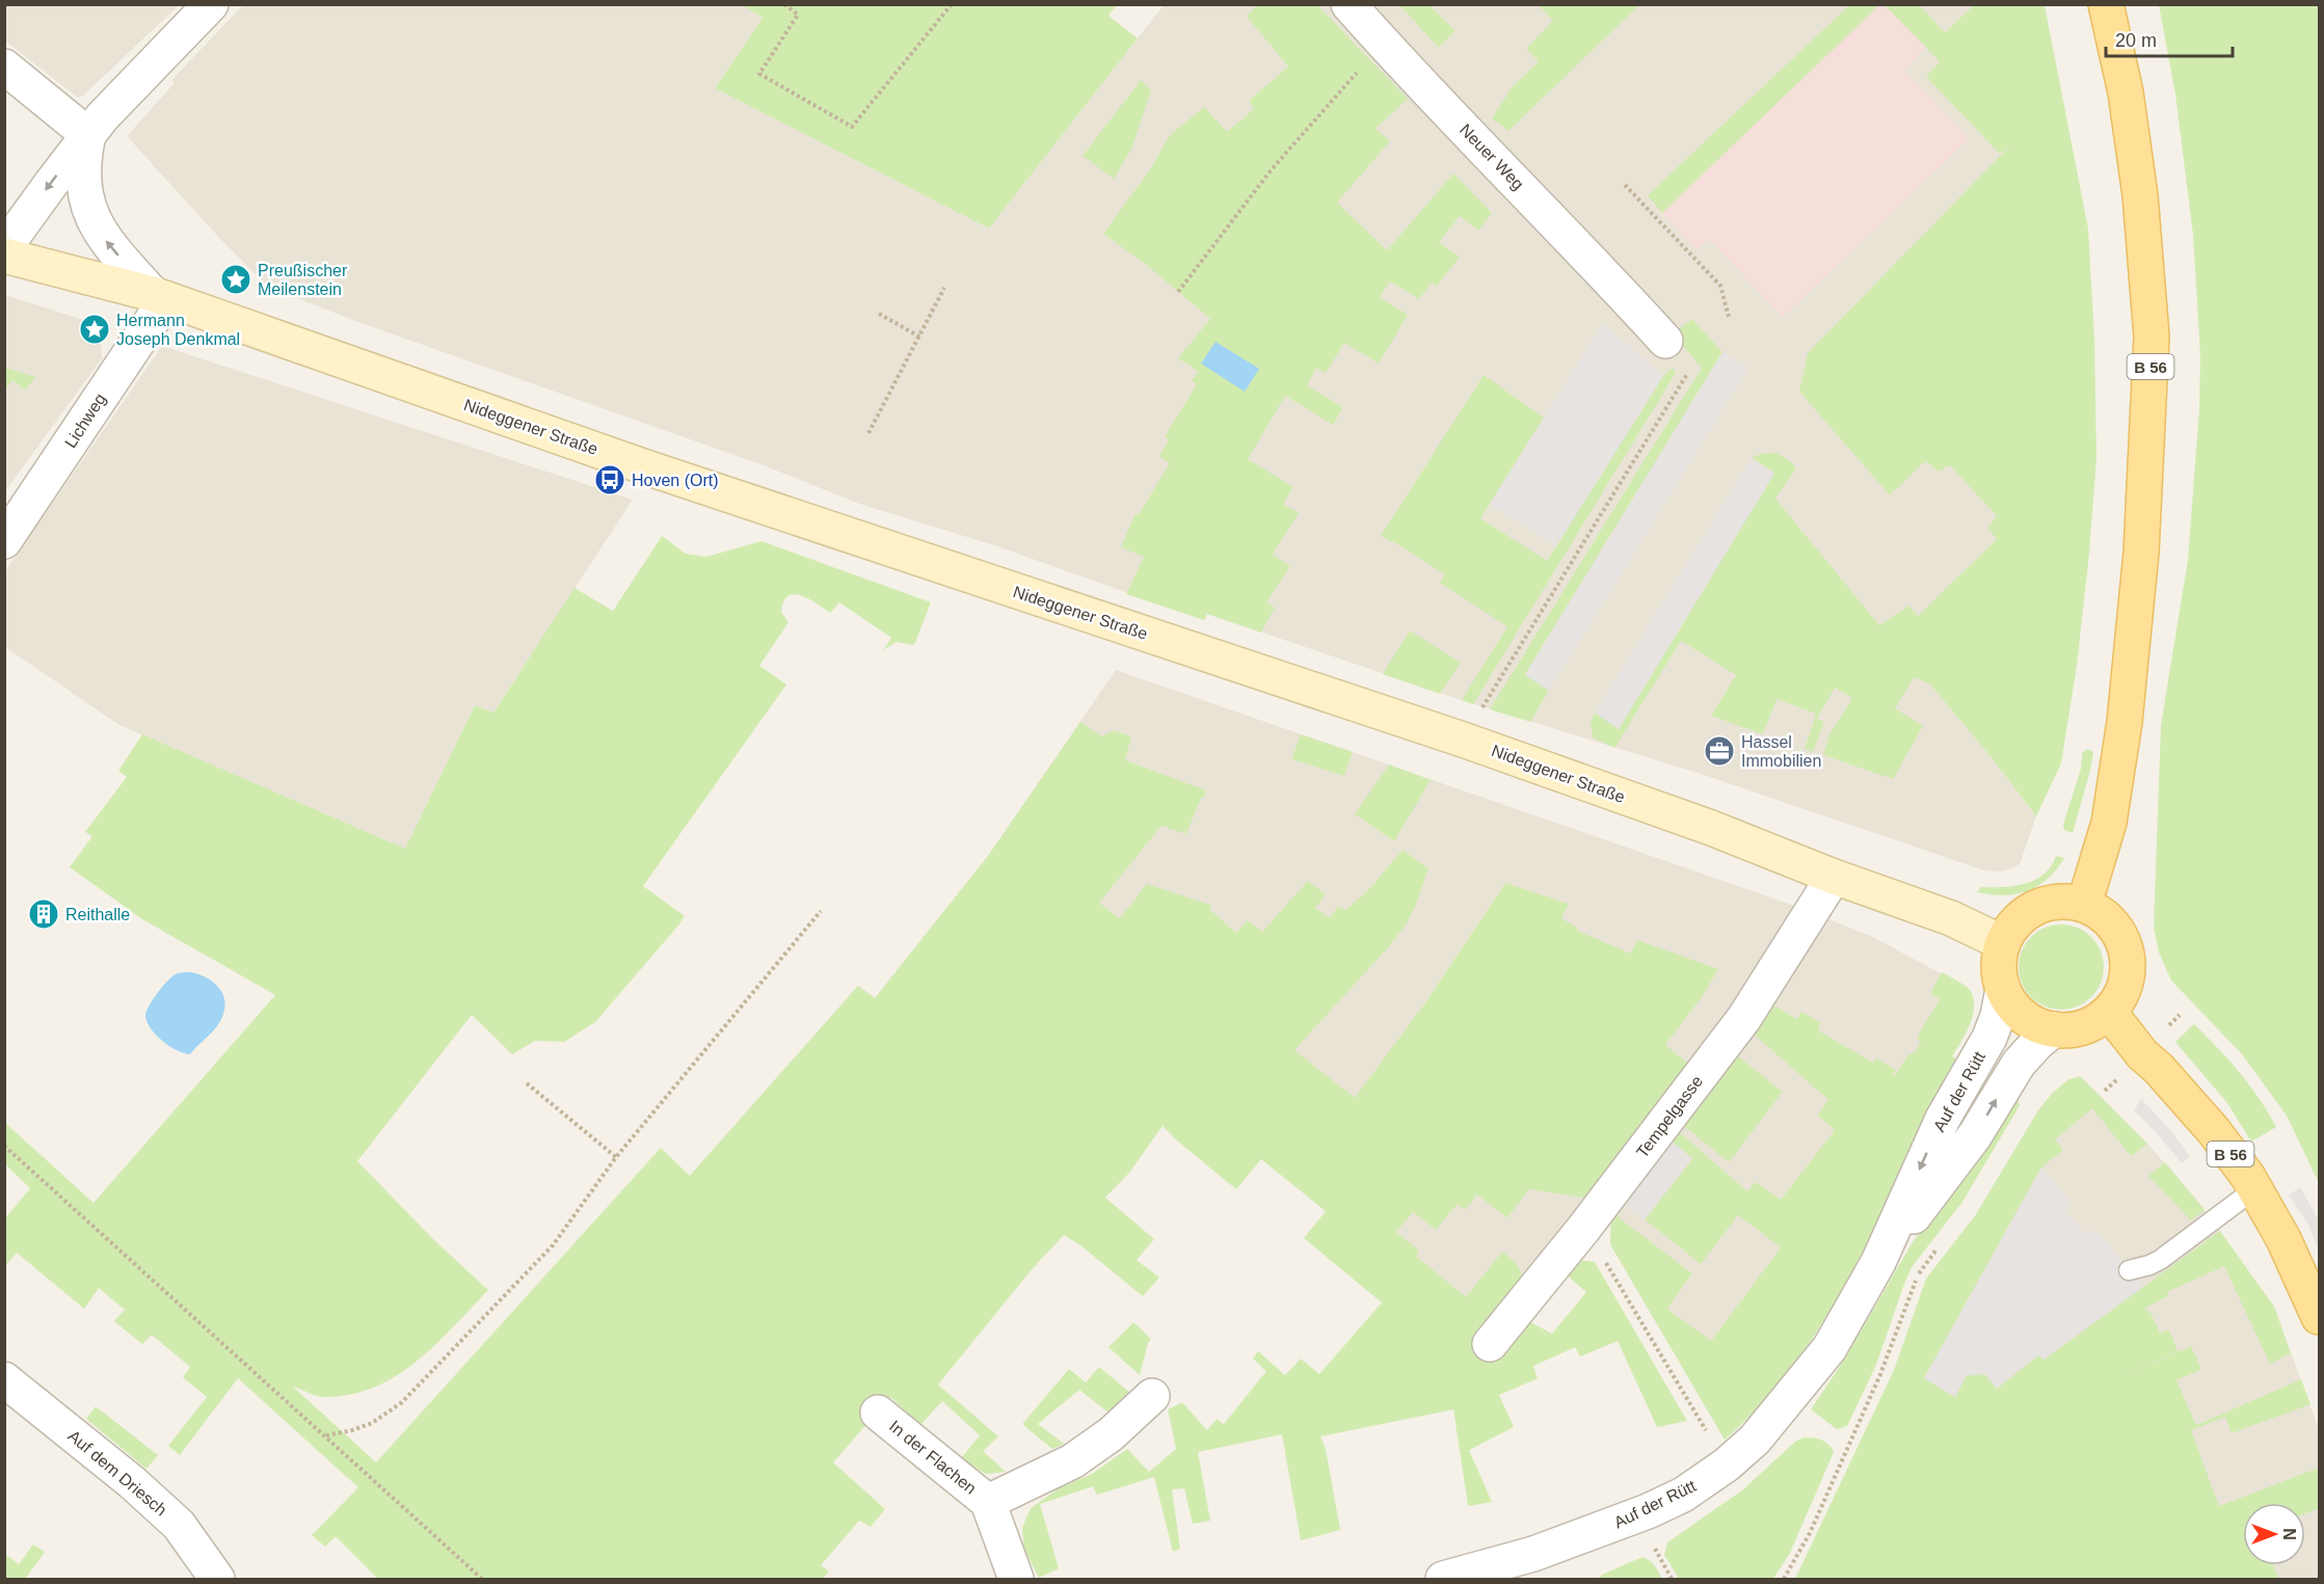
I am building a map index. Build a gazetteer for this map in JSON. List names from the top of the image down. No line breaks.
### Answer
{"streets":{"main road":["B 56"],"street":["Neuer Weg","Lichweg","Nideggener Straße","Auf der Rütt","Tempelgasse","In der Flachen","Auf dem Driesch"]},"crossings":[["B 56","Nideggener Straße"],["B 56","Auf der Rütt"],["Lichweg","Nideggener Straße"],["Nideggener Straße","Auf der Rütt"],["Nideggener Straße","Tempelgasse"]],"places":{"place":["Preußischer Meilenstein","Hermann Joseph Denkmal"],"bus stop":["Hoven (Ort)"],"office":["Hassel Immobilien"],"building":["Reithalle"]},"scale_bar":"20 m","north":"right"}
